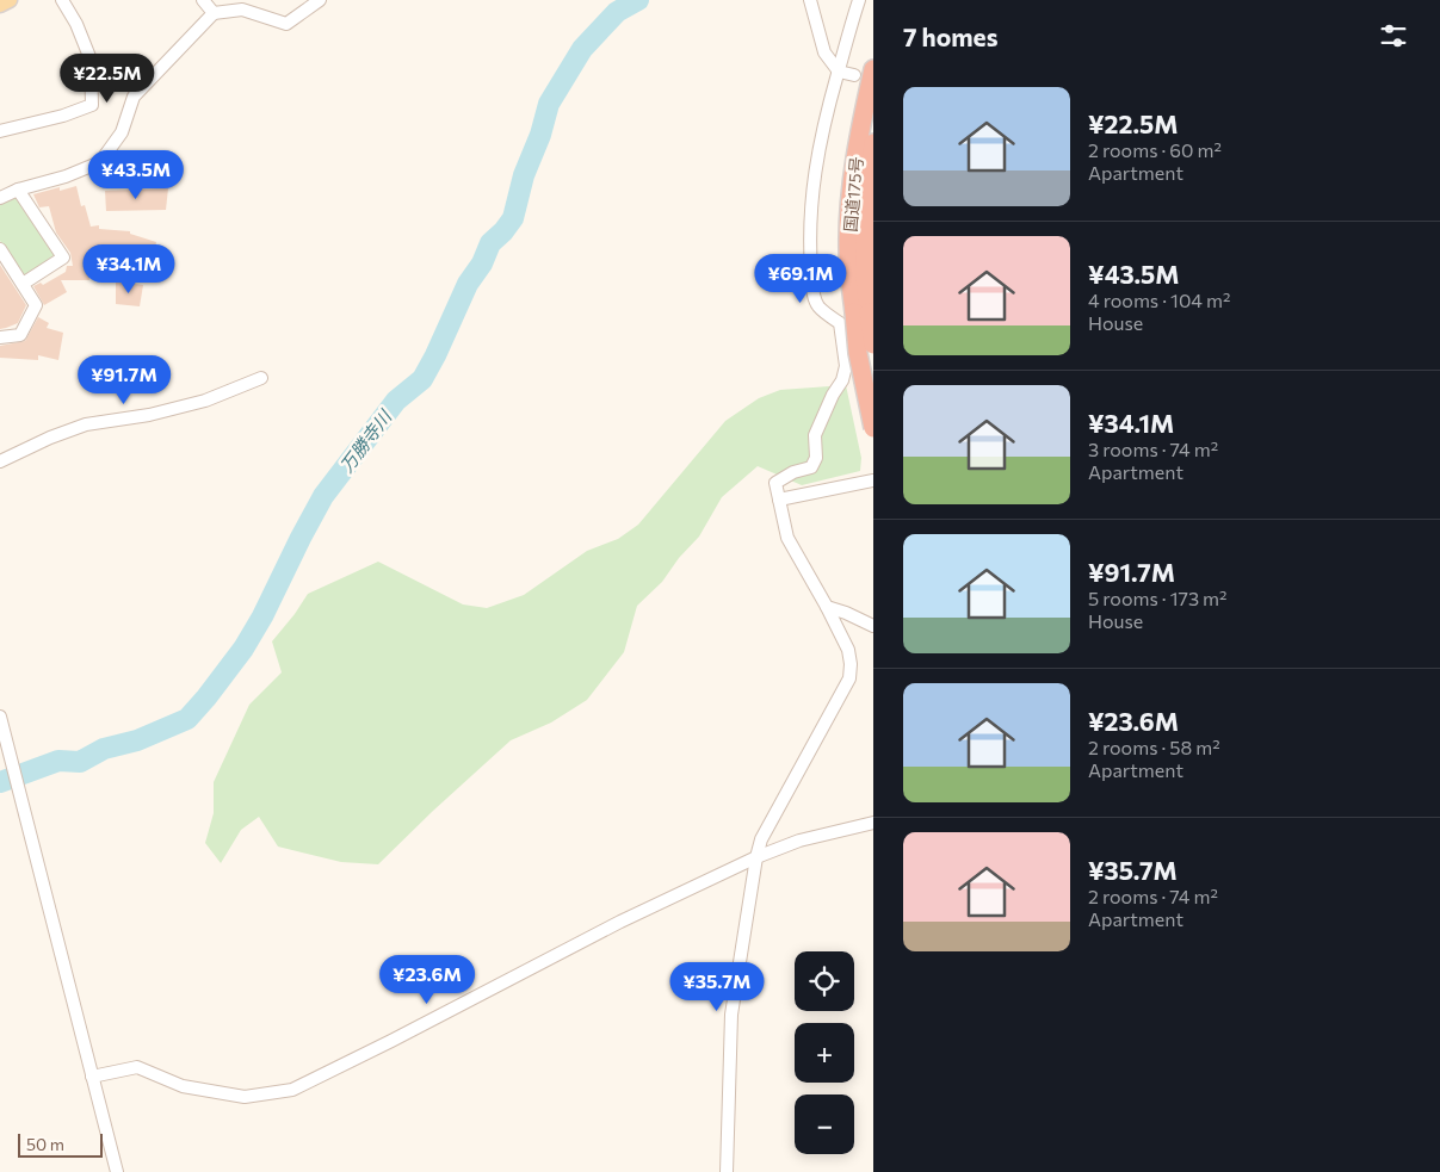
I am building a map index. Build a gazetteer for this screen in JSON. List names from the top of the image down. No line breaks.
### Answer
{"streets":{"highway":["国道175号"]},"water":["万勝寺川"],"scale_bar":"50 m","page":{"heading":"7 homes","price":["¥22.5M","¥43.5M","¥34.1M","¥69.1M","¥91.7M","¥23.6M","¥35.7M"],"list":[{"name":"¥22.5M","note":"2 rooms · 60 m² · Apartment"},{"name":"¥43.5M","note":"4 rooms · 104 m² · House"},{"name":"¥34.1M","note":"3 rooms · 74 m² · Apartment"},{"name":"¥91.7M","note":"5 rooms · 173 m² · House"},{"name":"¥23.6M","note":"2 rooms · 58 m² · Apartment"},{"name":"¥35.7M","note":"2 rooms · 74 m² · Apartment"}],"map_buttons":["+","−"],"scale":"50 m"}}
